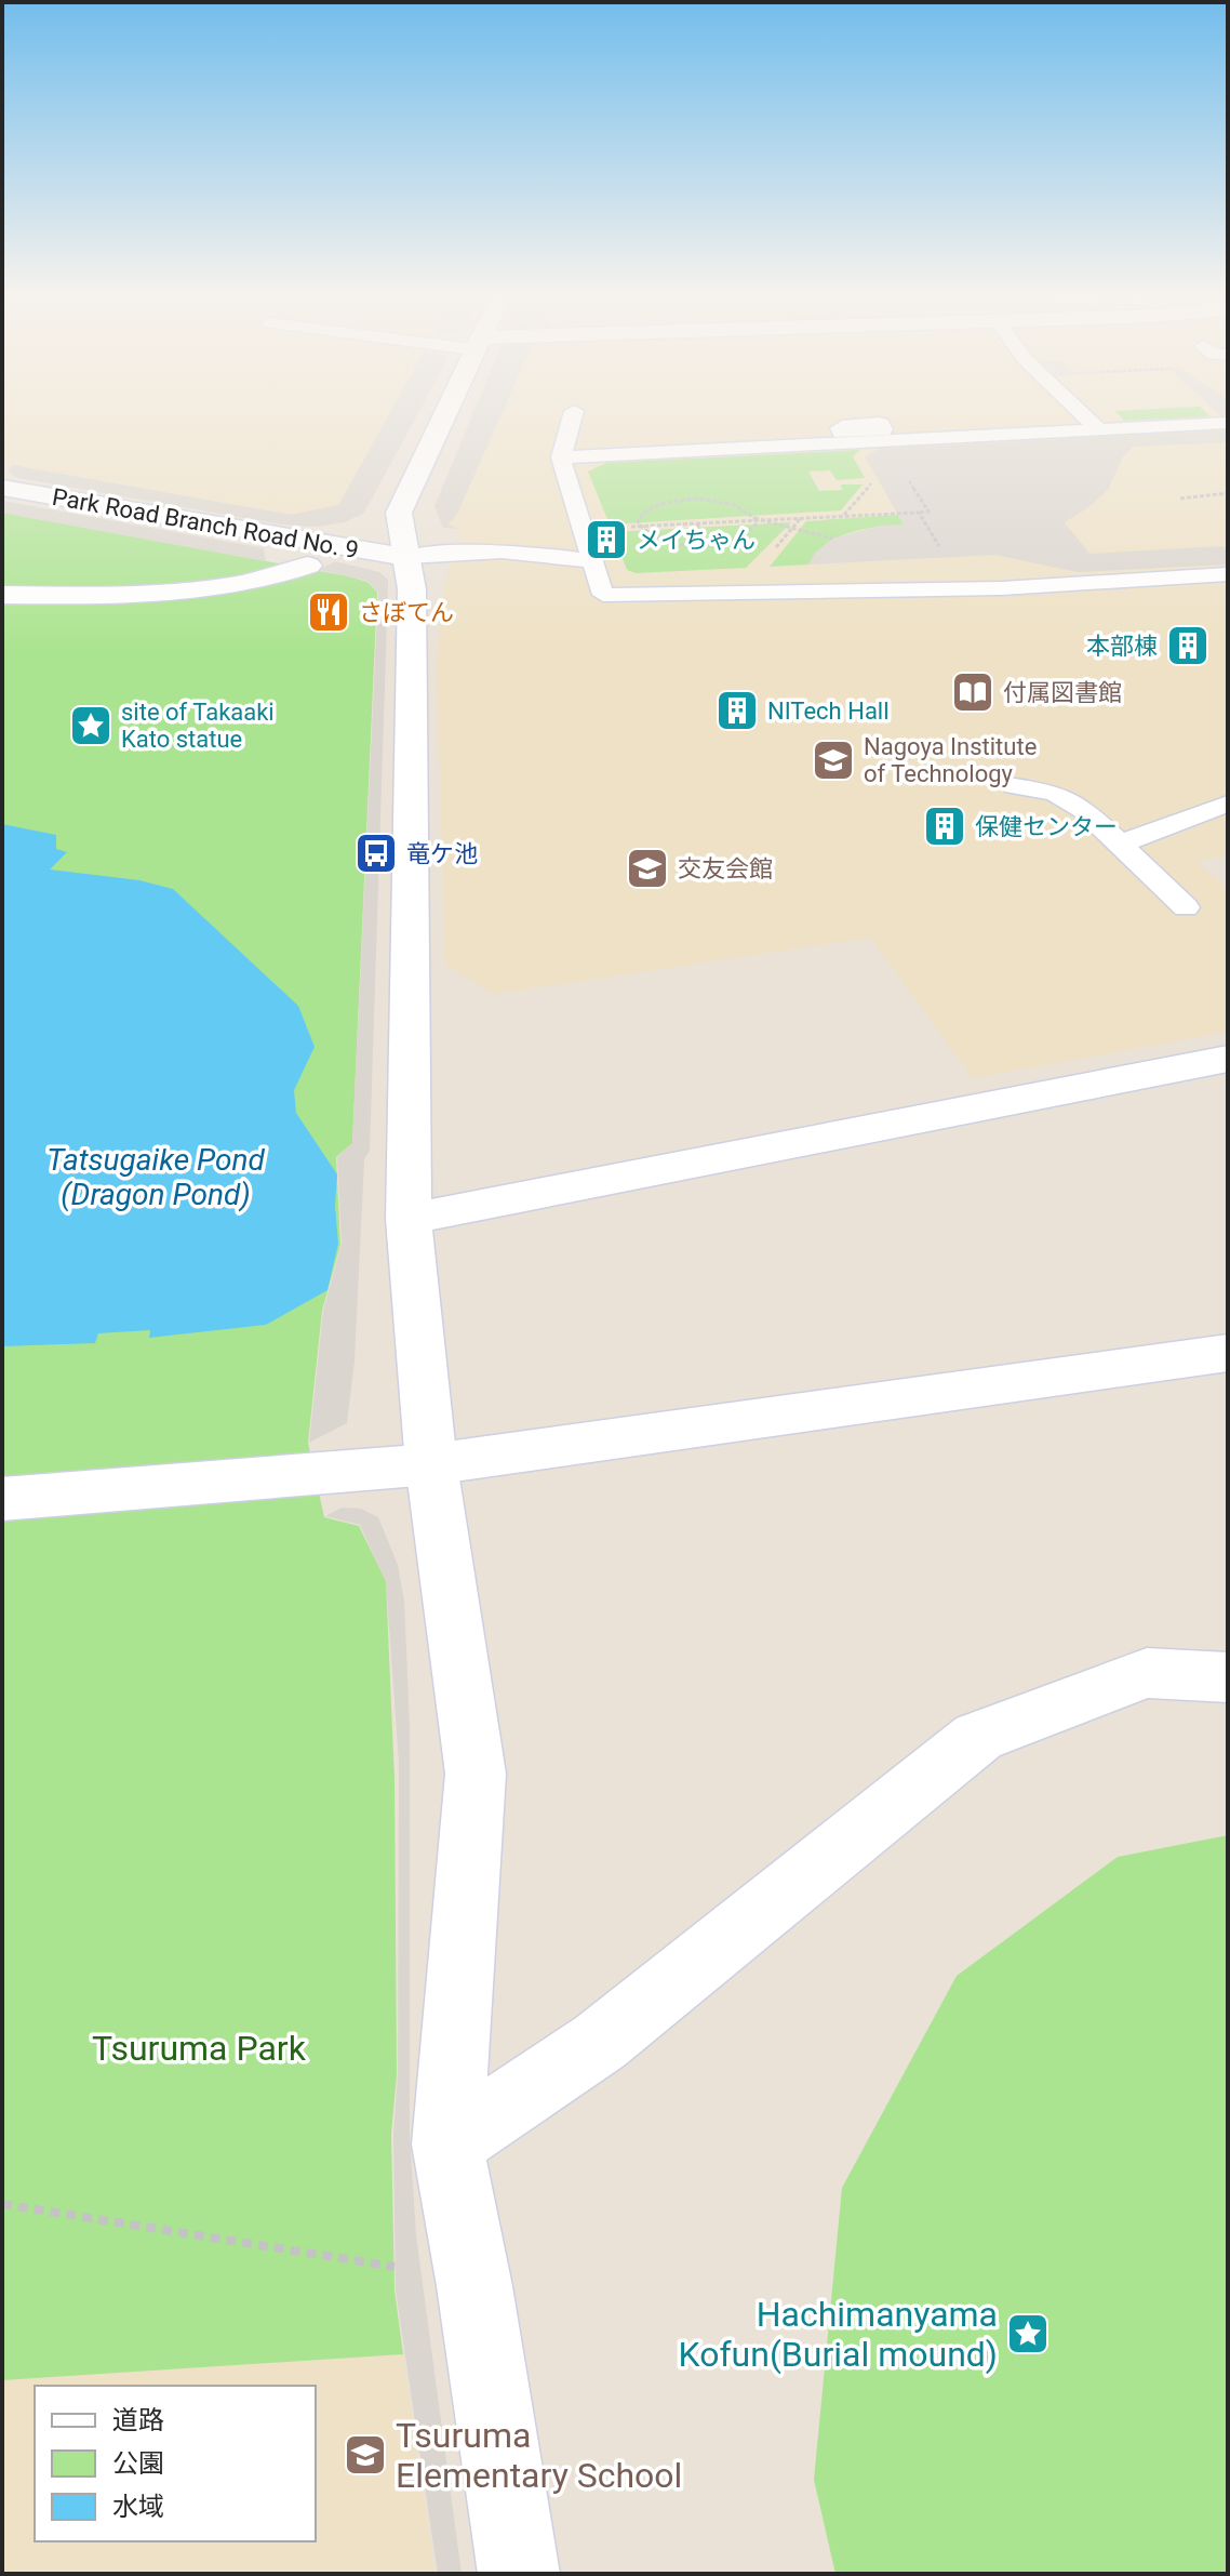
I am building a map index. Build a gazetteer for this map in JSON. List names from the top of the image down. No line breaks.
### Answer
{"streets":{"street":["Park Road Branch Road No. 9"]},"water":["Tatsugaike Pond (Dragon Pond)"],"parks":["Tsuruma Park"],"places":{"building":["メイちゃん","本部棟","NITech Hall","保健センター"],"restaurant":["さぼてん"],"library":["付属図書館"],"place":["site of Takaaki Kato statue","Hachimanyama Kofun(Burial mound)"],"school or university":["Nagoya Institute of Technology","交友会館","Tsuruma Elementary School"],"bus stop":["竜ケ池"]},"legend":["道路","公園","水域"]}
